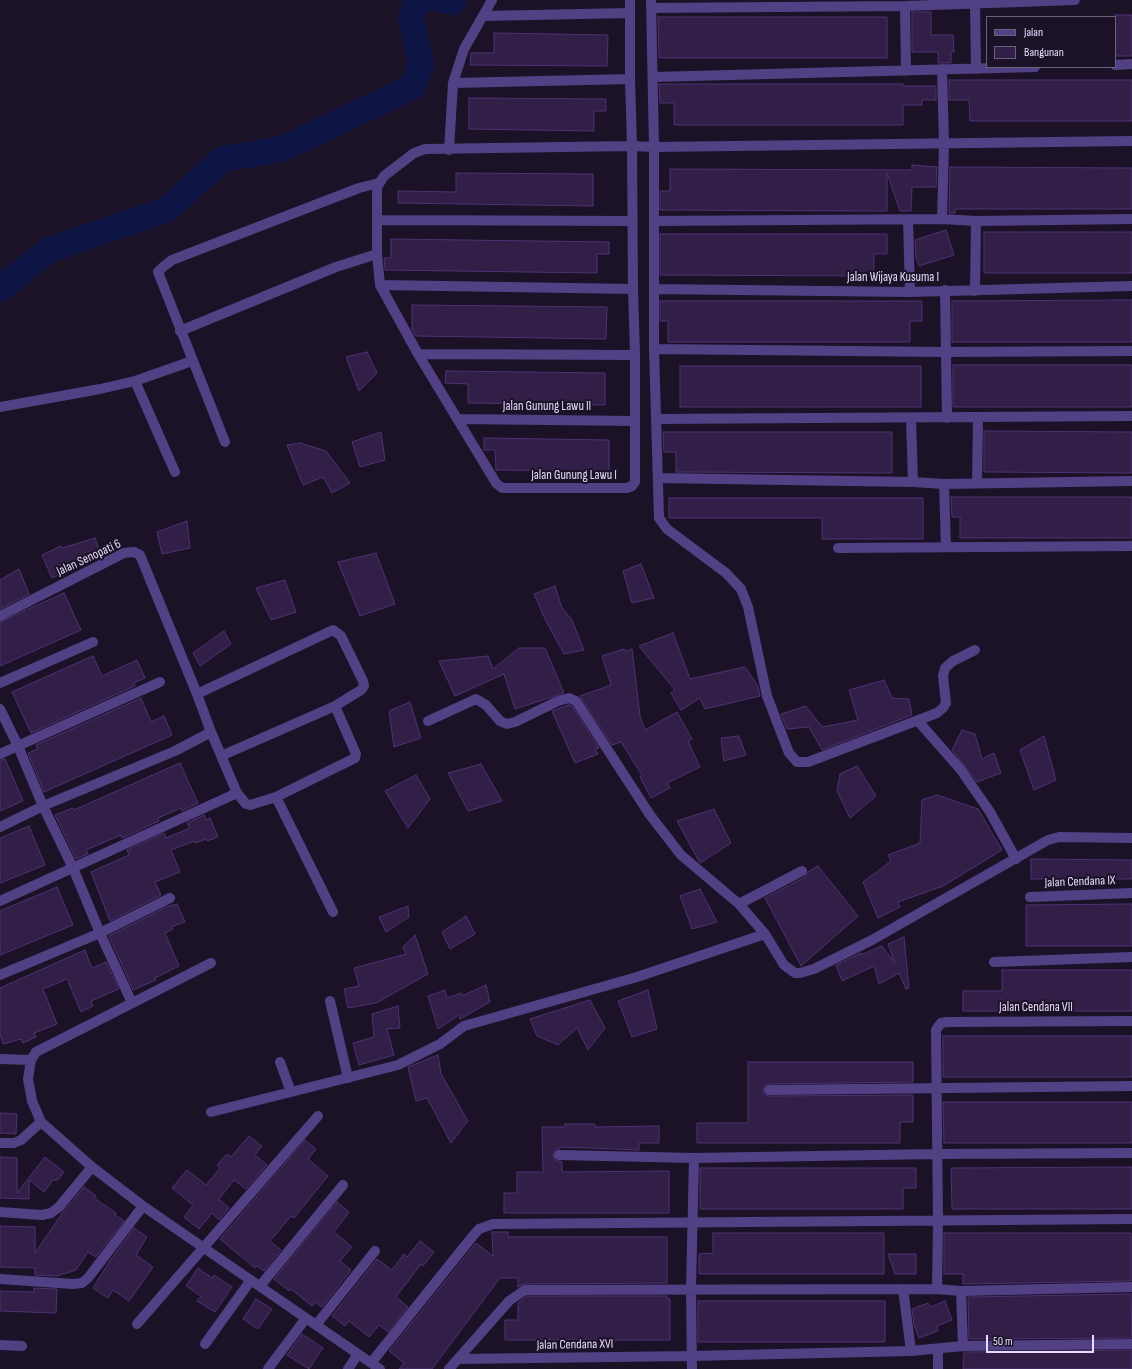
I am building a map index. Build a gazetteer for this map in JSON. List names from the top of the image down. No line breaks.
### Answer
{"streets":{"street":["Jalan Wijaya Kusuma I","Jalan Gunung Lawu II","Jalan Gunung Lawu I","Jalan Senopati 6","Jalan Cendana IX","Jalan Cendana VII","Jalan Cendana XVI"]},"crossings":[["Jalan Gunung Lawu II","Jalan Gunung Lawu I"]],"legend":["Jalan","Bangunan"],"scale_bar":"50 m"}
